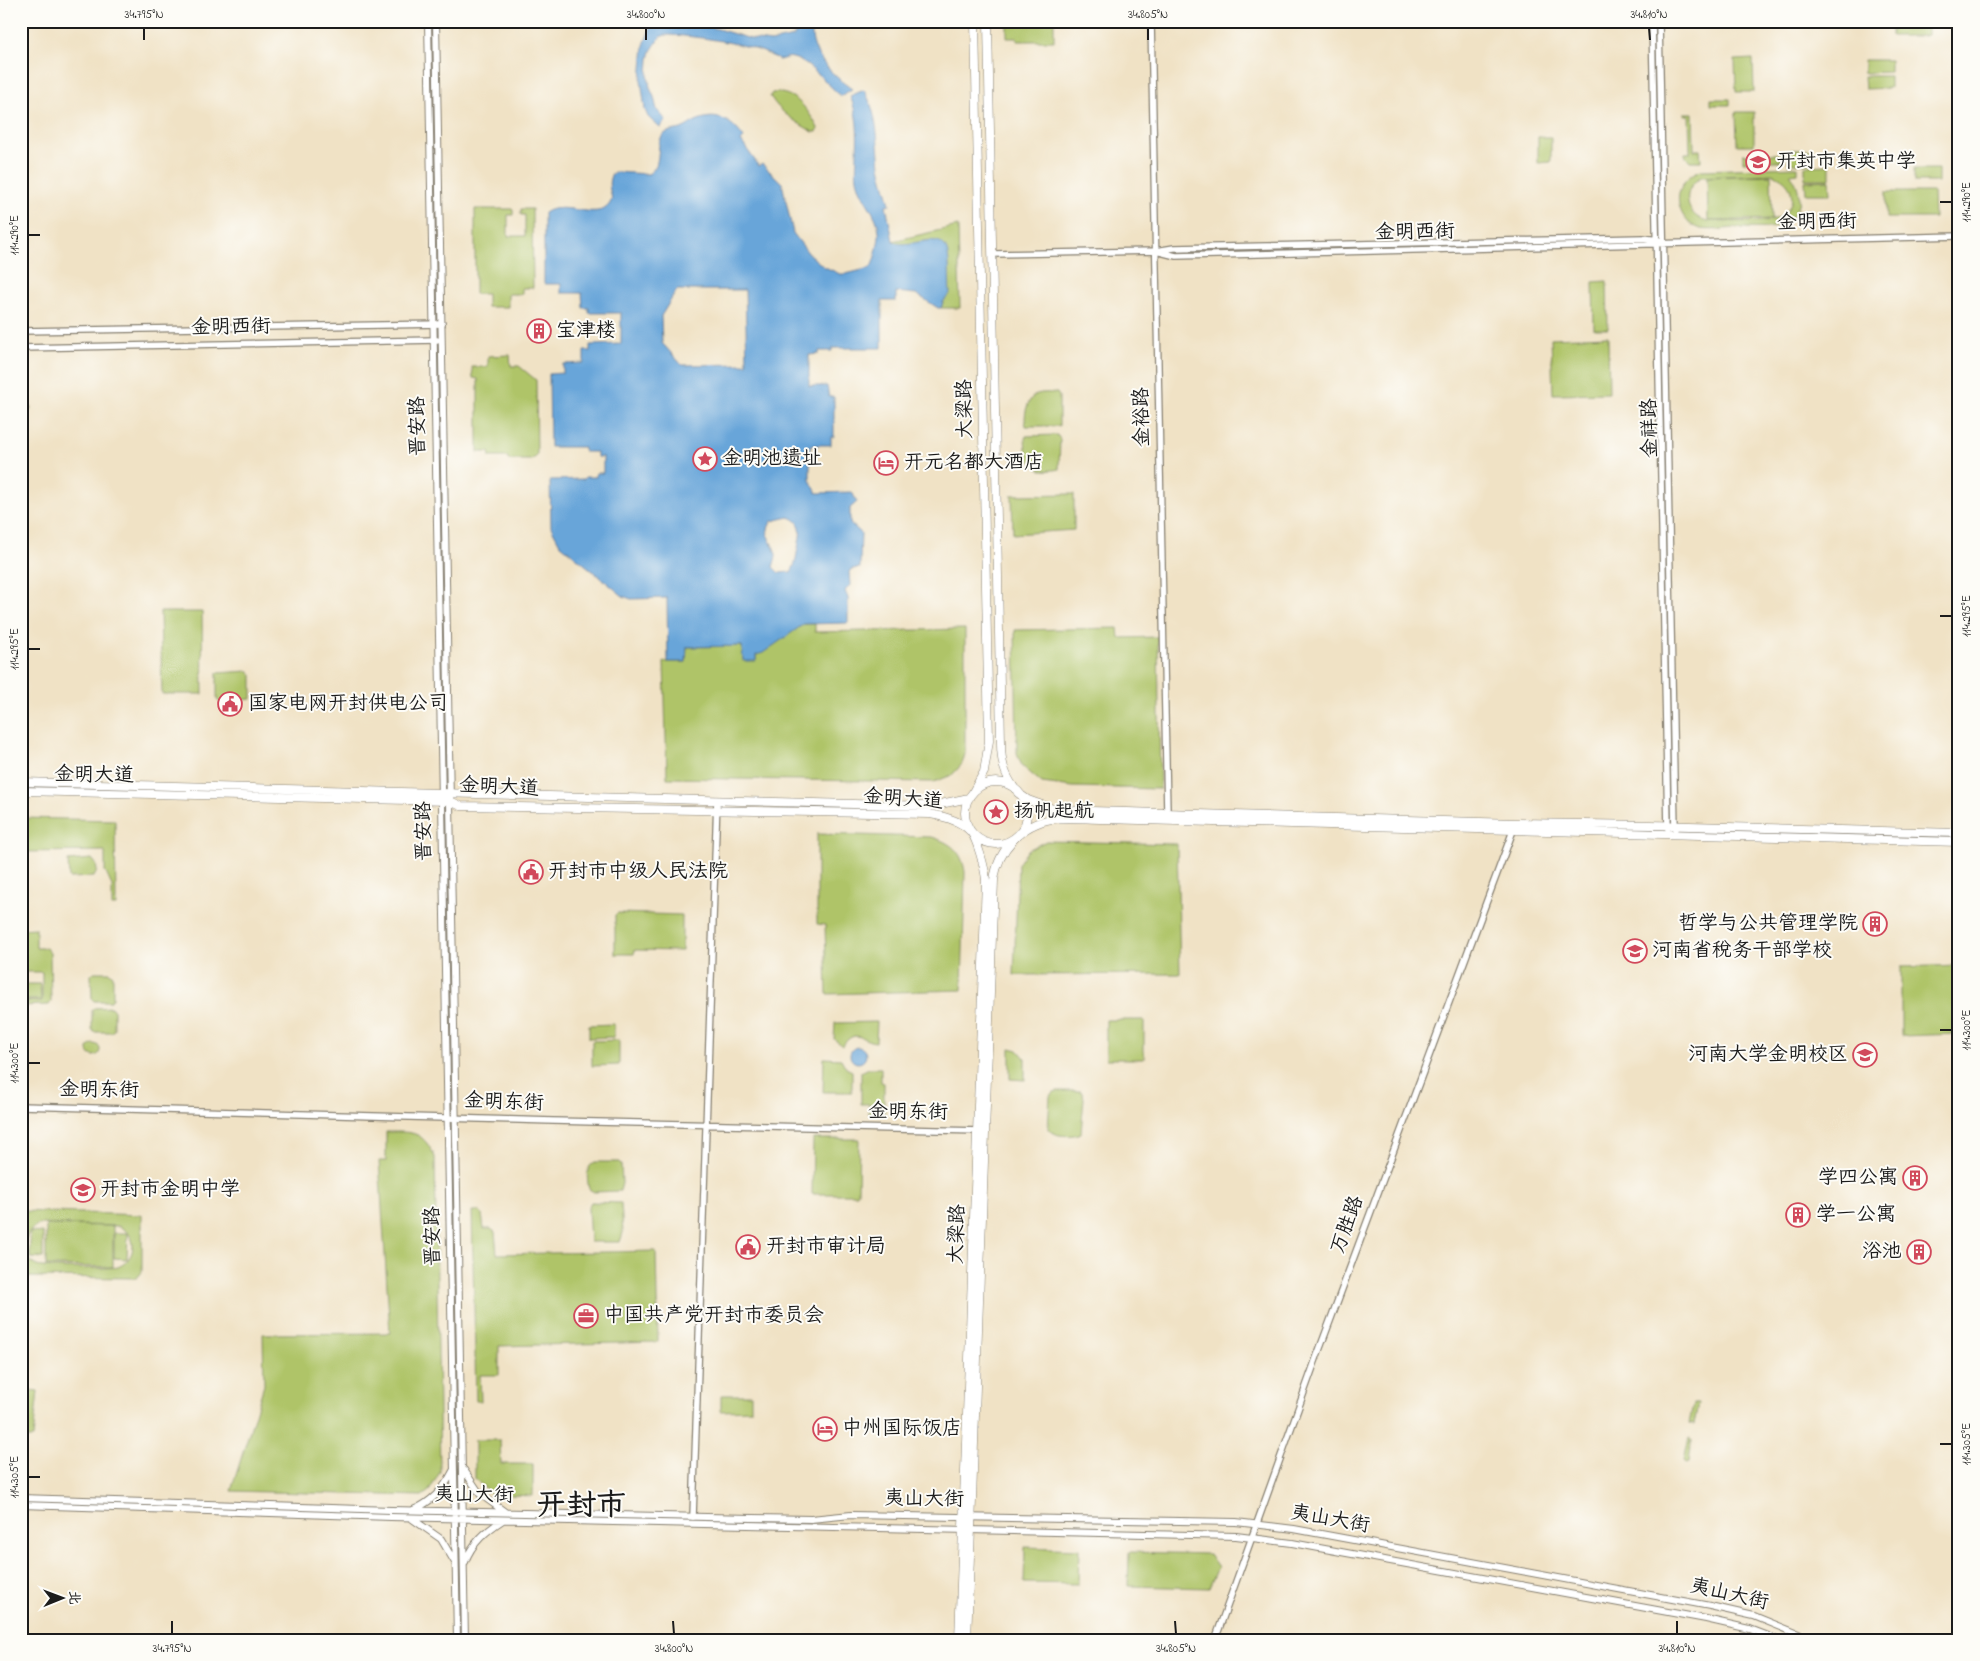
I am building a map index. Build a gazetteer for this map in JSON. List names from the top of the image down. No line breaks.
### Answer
{"streets":{"main road":["大梁路","晋安路","金明大道","夷山大街"],"street":["金明西街","金裕路","金祥路","金明东街","万胜路"]},"crossings":[["金明西街","大梁路"],["金明西街","金裕路"],["金明西街","晋安路"],["金明西街","金祥路"],["大梁路","金明大道"],["大梁路","金明东街"],["大梁路","夷山大街"],["晋安路","金明大道"],["晋安路","金明东街"],["晋安路","夷山大街"],["万胜路","夷山大街"]],"districts":["开封市"],"places":{"school or university":["开封市集英中学","河南省税务干部学校","河南大学金明校区","开封市金明中学"],"building":["宝津楼","哲学与公共管理学院","学四公寓","学一公寓","浴池"],"place":["金明池遗址","扬帆起航"],"hotel":["开元名都大酒店","中州国际饭店"],"public building":["国家电网开封供电公司","开封市中级人民法院","开封市审计局"],"office":["中国共产党开封市委员会"]},"north":"right","coordinates":["34.795°N","34.800°N","34.805°N","34.810°N","114.290°E","114.295°E","114.300°E","114.305°E"]}
